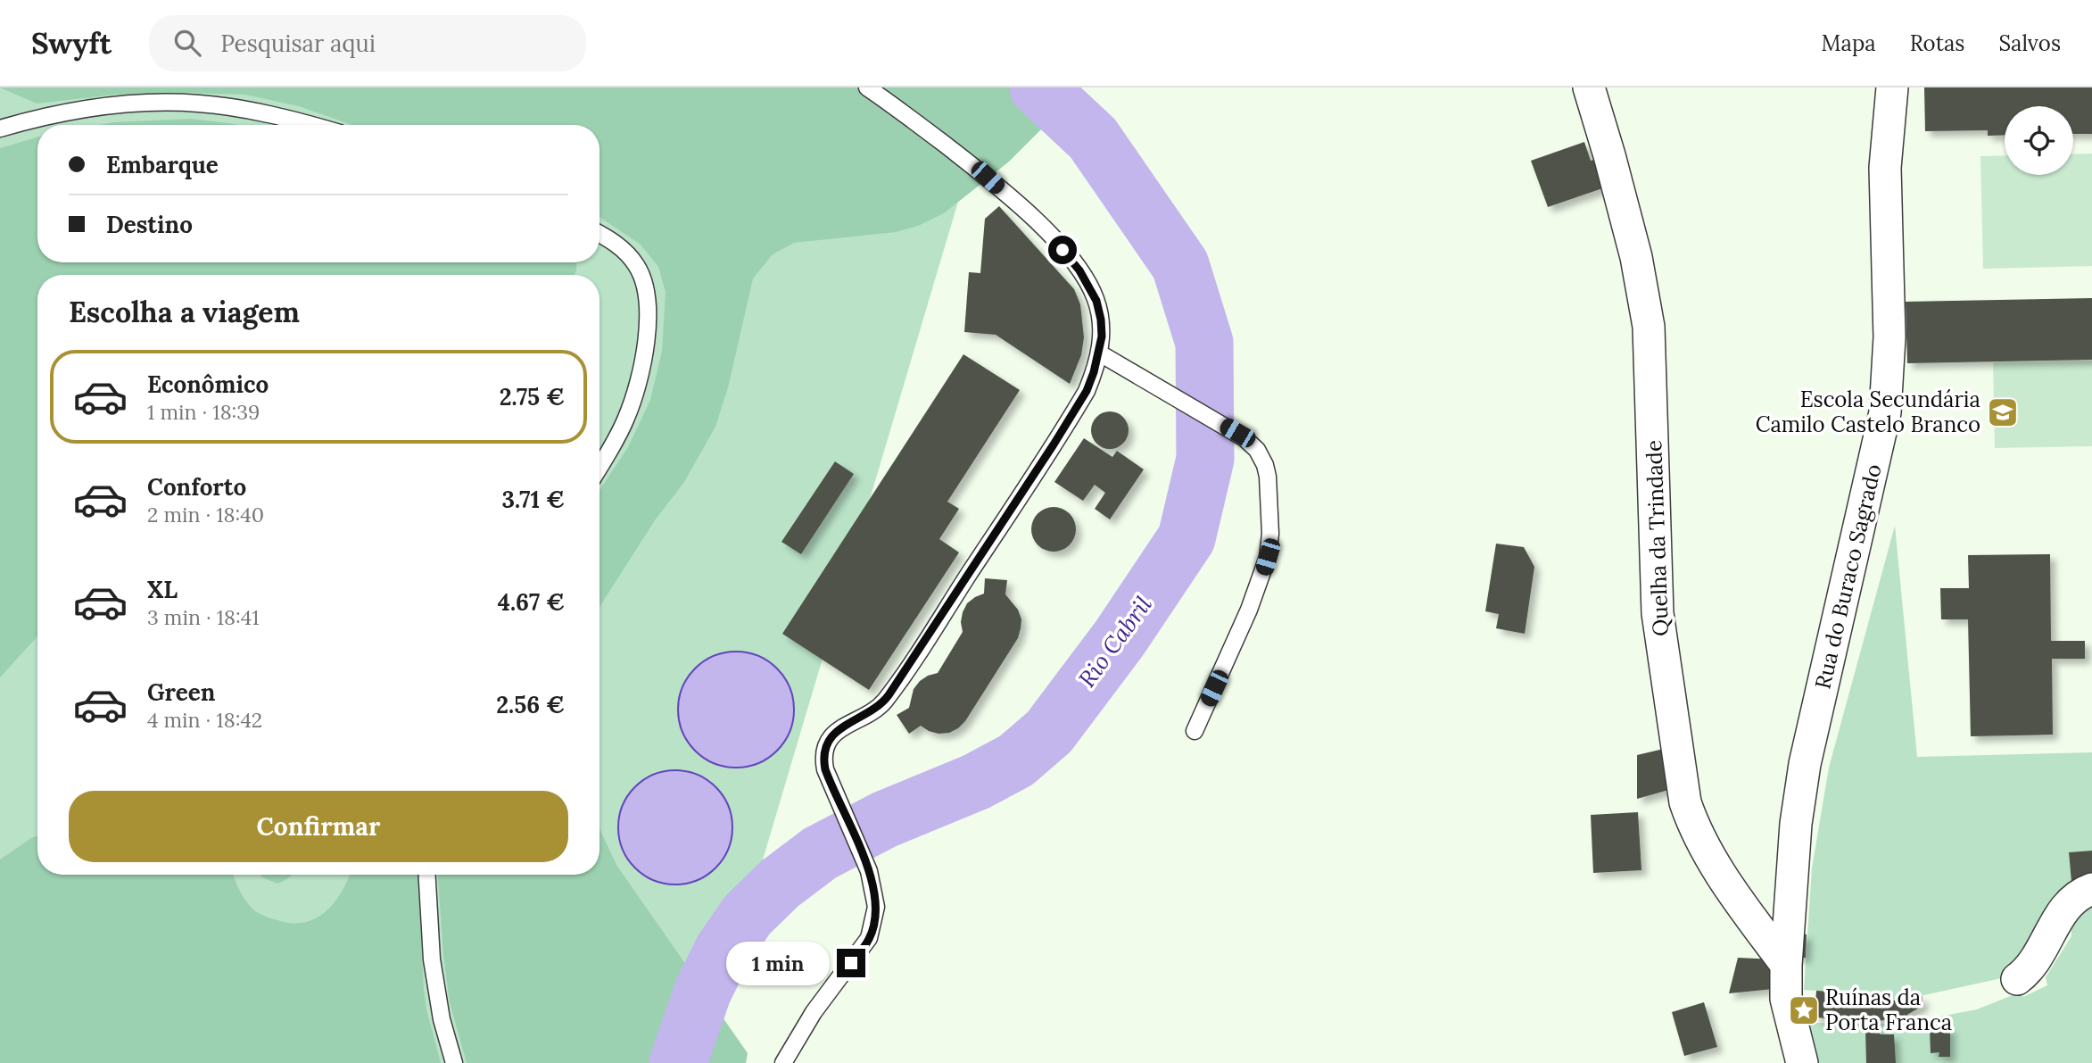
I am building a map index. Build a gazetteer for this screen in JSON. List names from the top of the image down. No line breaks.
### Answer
{"streets":{"street":["Quelha da Trindade","Rua do Buraco Sagrado"]},"crossings":[["Quelha da Trindade","Rua do Buraco Sagrado"]],"water":["Rio Cabril"],"places":{"school or university":["Escola Secundária Camilo Castelo Branco"],"place":["Ruínas da Porta Franca"]},"page":{"header":"Swyft","search":"Pesquisar aqui","nav":["Mapa","Rotas","Salvos"],"banner":["Embarque","Destino"],"heading":"Escolha a viagem","list":[{"name":"Econômico","note":"1 min · 18:39","value":"2.75 €"},{"name":"Conforto","note":"2 min · 18:40","value":"3.71 €"},{"name":"XL","note":"3 min · 18:41","value":"4.67 €"},{"name":"Green","note":"4 min · 18:42","value":"2.56 €"}],"buttons":"Confirmar","bubble":"1 min"}}
